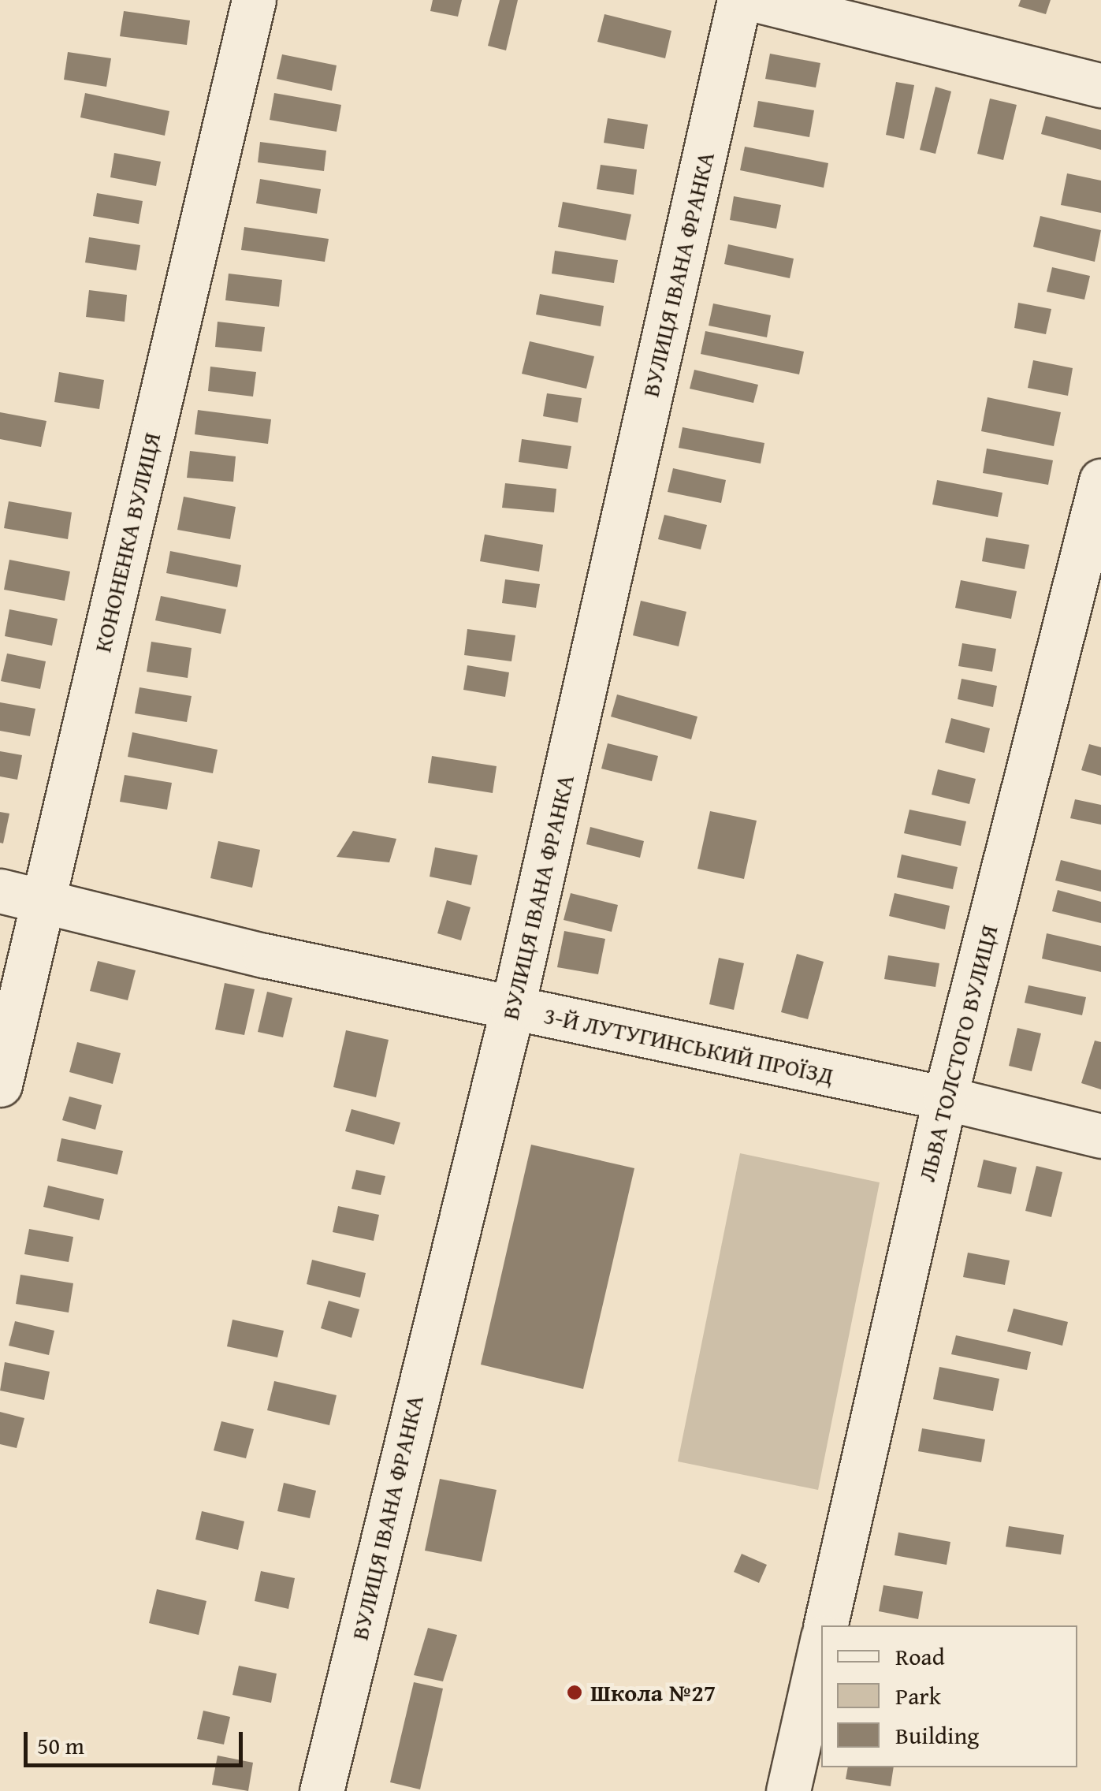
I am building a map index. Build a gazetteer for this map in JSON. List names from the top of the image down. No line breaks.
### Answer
{"streets":{"street":["ВУЛИЦЯ ІВАНА ФРАНКА","КОНОНЕНКА ВУЛИЦЯ","3-Й ЛУТУГИНСЬКИЙ ПРОЇЗД","ЛЬВА ТОЛСТОГО ВУЛИЦЯ"]},"crossings":[["ВУЛИЦЯ ІВАНА ФРАНКА","3-Й ЛУТУГИНСЬКИЙ ПРОЇЗД"],["КОНОНЕНКА ВУЛИЦЯ","3-Й ЛУТУГИНСЬКИЙ ПРОЇЗД"],["3-Й ЛУТУГИНСЬКИЙ ПРОЇЗД","ЛЬВА ТОЛСТОГО ВУЛИЦЯ"]],"places":["Школа №27"],"legend":["Road","Park","Building"],"scale_bar":"50 m"}
